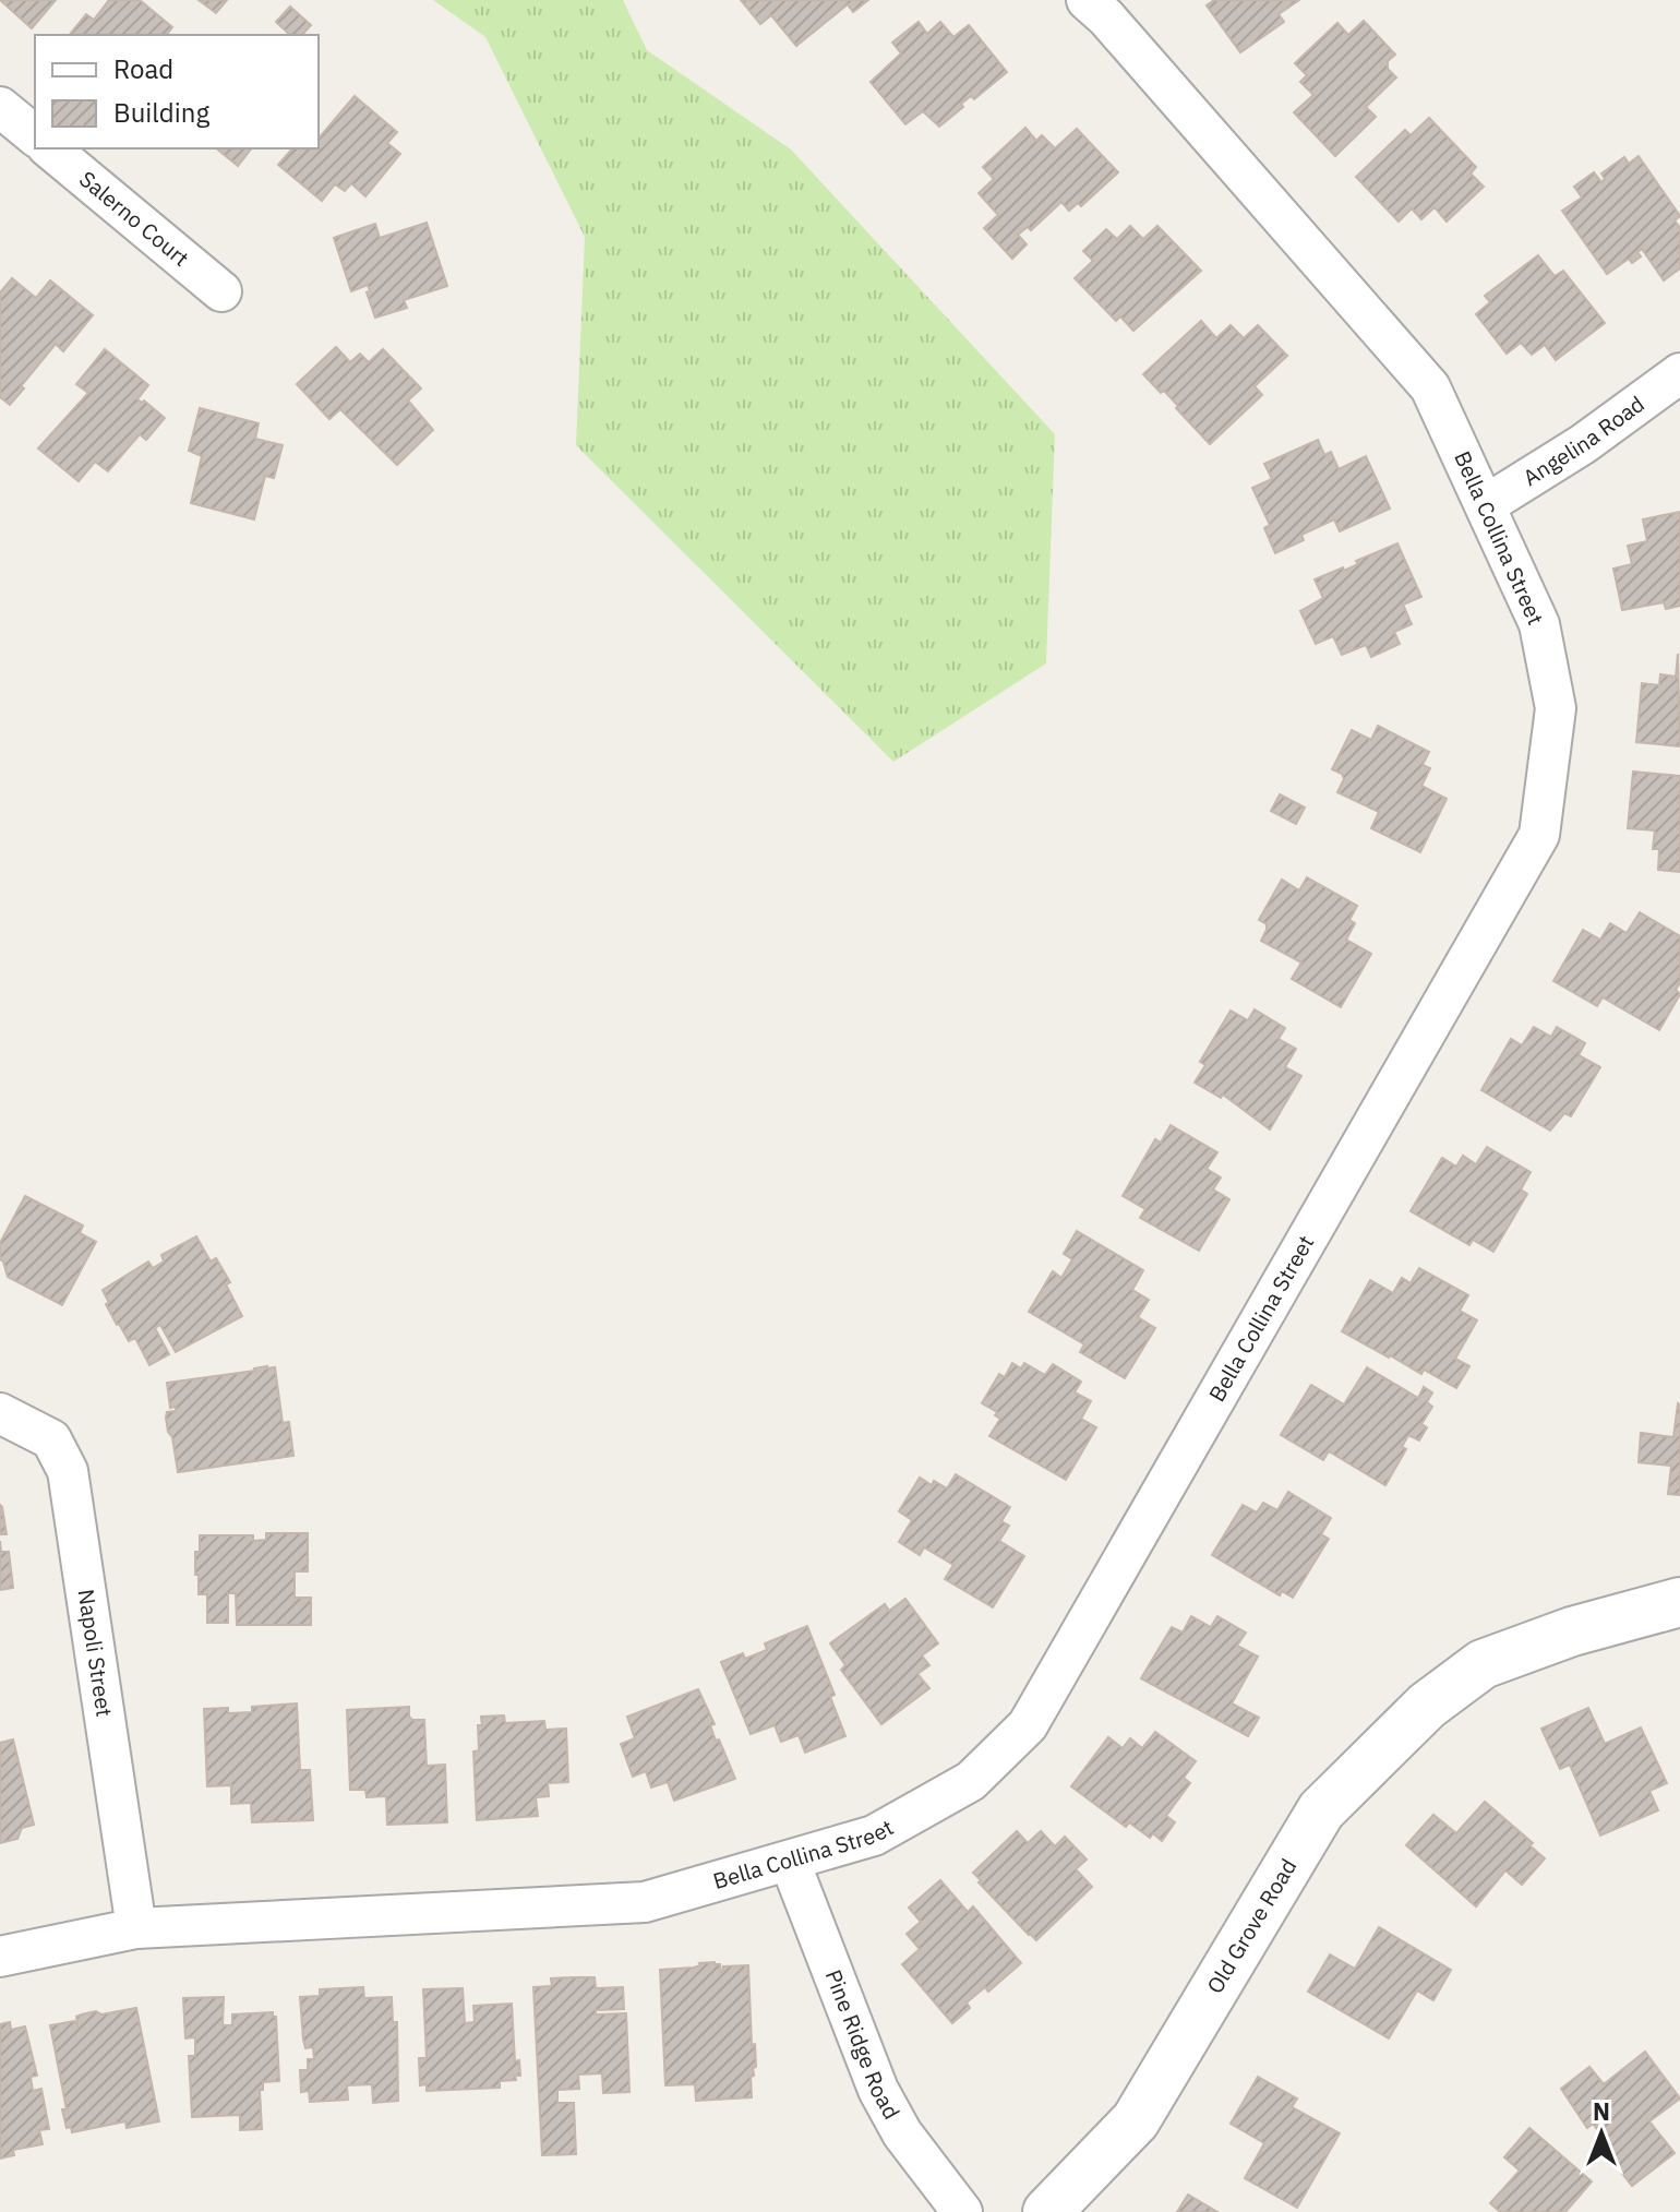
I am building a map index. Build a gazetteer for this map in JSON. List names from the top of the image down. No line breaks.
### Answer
{"streets":{"street":["Salerno Court","Angelina Road","Bella Collina Street","Napoli Street","Old Grove Road","Pine Ridge Road"]},"crossings":[["Angelina Road","Bella Collina Street"],["Bella Collina Street","Napoli Street"],["Bella Collina Street","Pine Ridge Road"]],"legend":["Road","Building"],"north":"top"}
